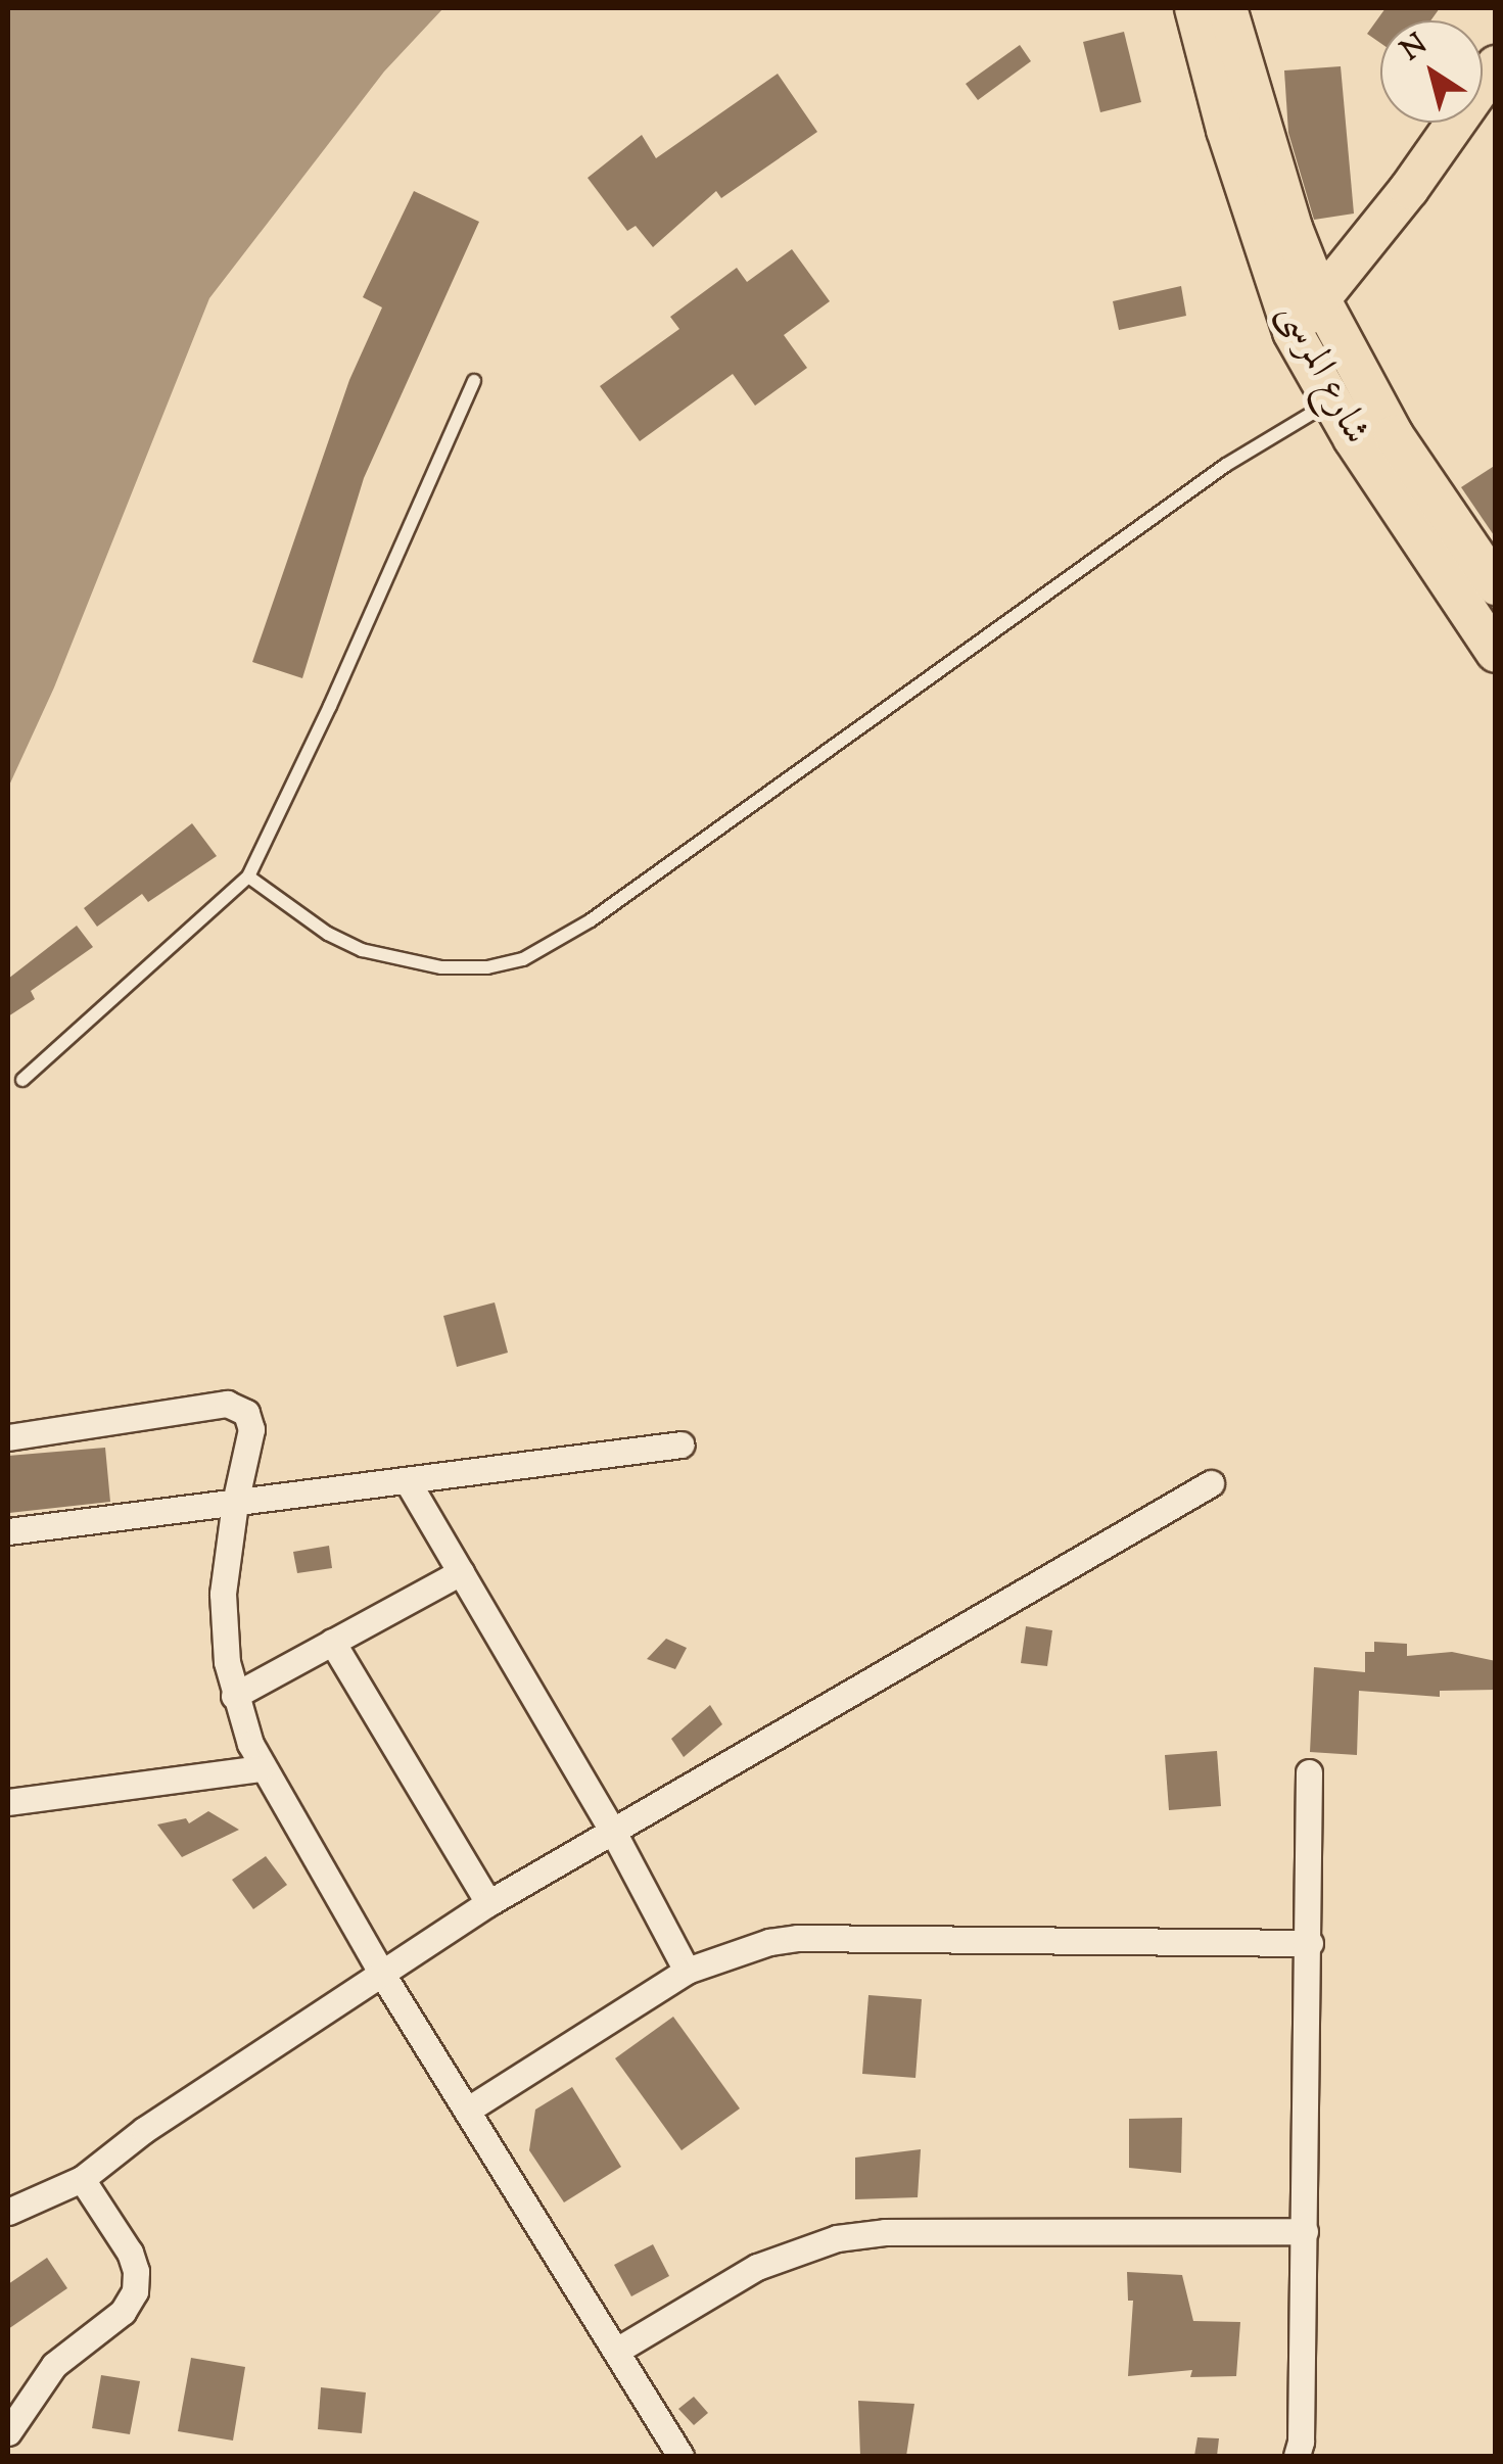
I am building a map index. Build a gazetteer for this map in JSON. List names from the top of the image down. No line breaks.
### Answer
{"streets":{"main road":["شارع المرسى"]},"north":"top left"}
